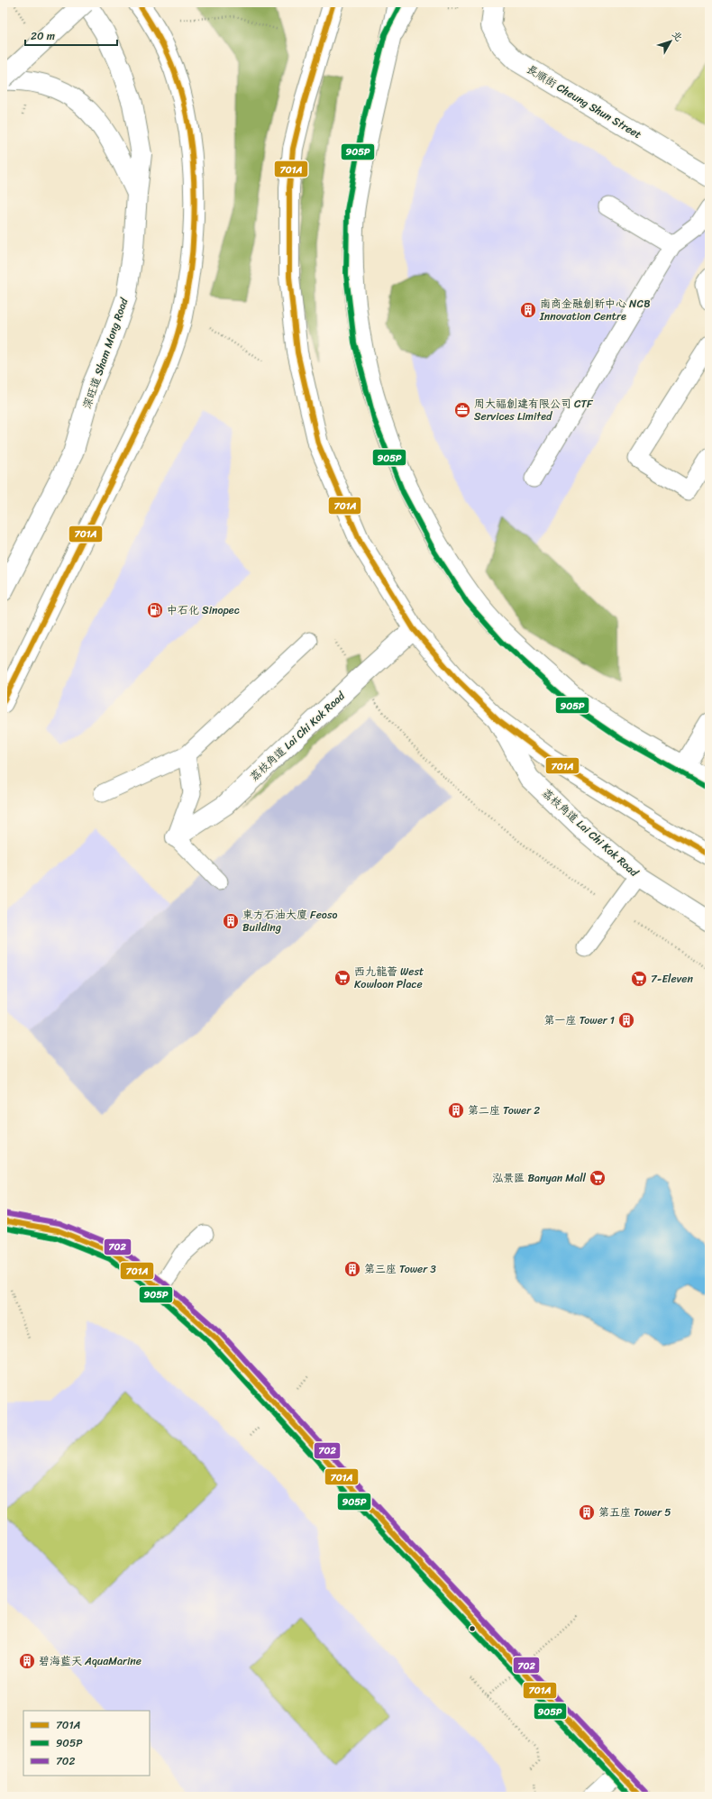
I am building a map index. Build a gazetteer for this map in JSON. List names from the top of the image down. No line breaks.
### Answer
{"streets":{"main road":["長順街 Cheung Shun Street","深旺道 Sham Mong Road","荔枝角道 Lai Chi Kok Road"]},"places":{"building":["南商金融創新中心 NCB Innovation Centre","東方石油大廈 Feoso Building","第一座 Tower 1","第二座 Tower 2","第三座 Tower 3","第五座 Tower 5","碧海藍天 AquaMarine"],"office":["周大福創建有限公司 CTF Services Limited"],"fuel station":["中石化 Sinopec"],"supermarket":["西九龍薈 West Kowloon Place","7-Eleven","泓景匯 Banyan Mall"]},"lines":["transit line 701A","transit line 905P","transit line 702"],"legend":["701A","905P","702"],"scale_bar":"20 m","north":"top right"}
